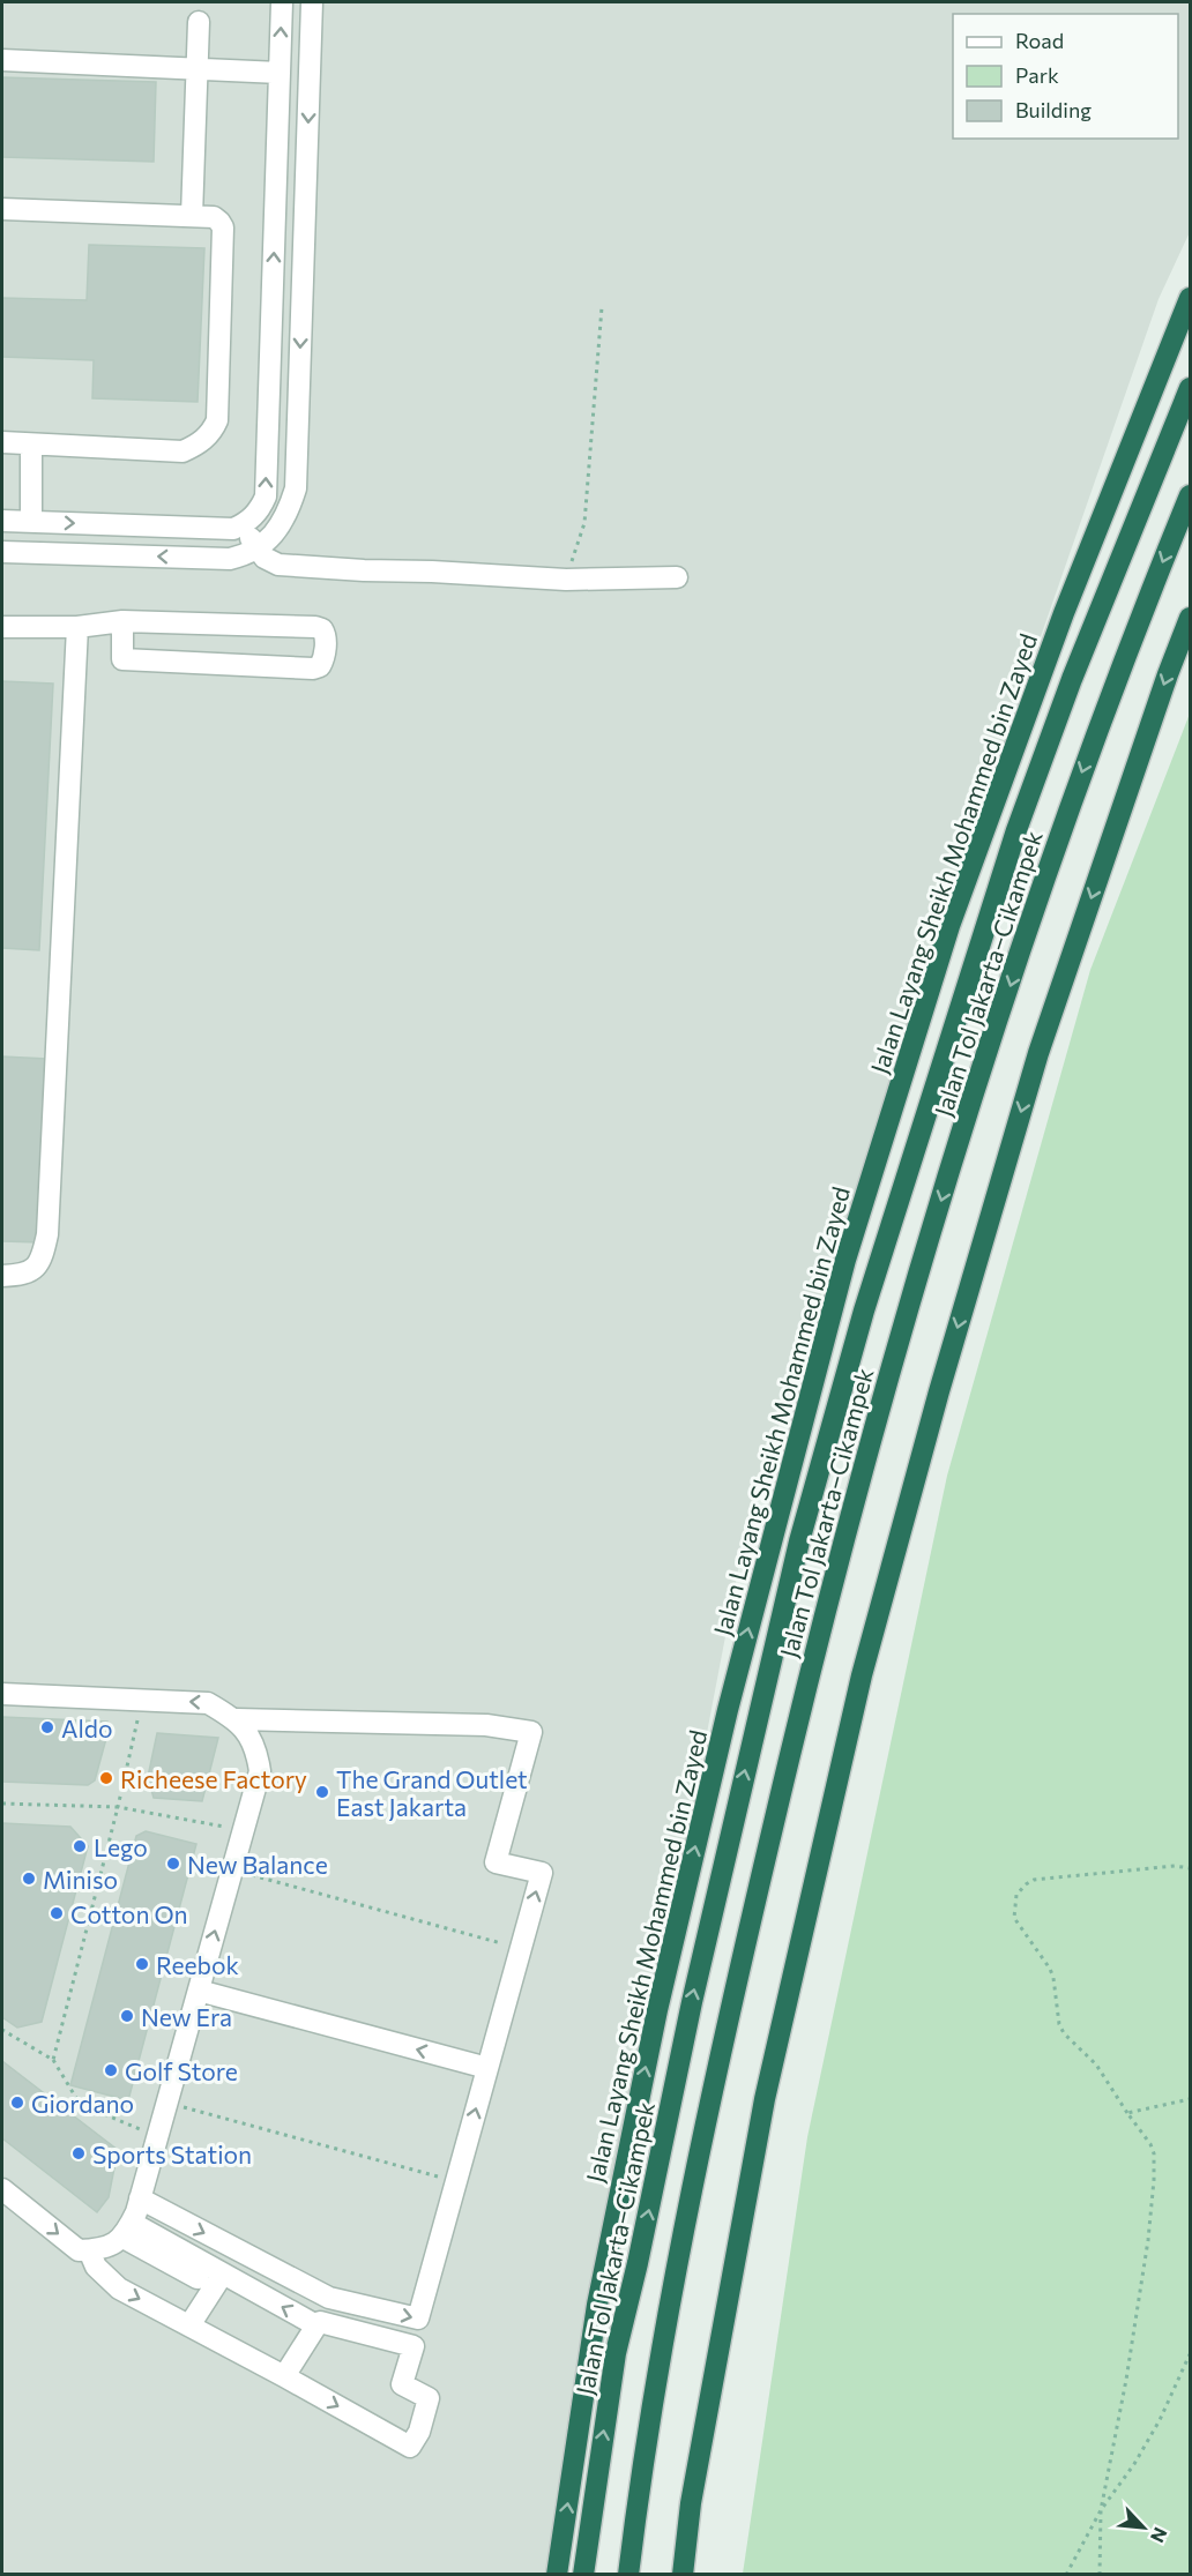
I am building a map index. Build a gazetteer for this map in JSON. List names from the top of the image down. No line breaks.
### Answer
{"streets":{"highway":["Jalan Layang Sheikh Mohammed bin Zayed","Jalan Tol Jakarta–Cikampek"]},"places":["Aldo","Richeese Factory","The Grand Outlet East Jakarta","Lego","New Balance","Miniso","Cotton On","Reebok","New Era","Golf Store","Giordano","Sports Station"],"legend":["Road","Park","Building"],"north":"bottom right"}
